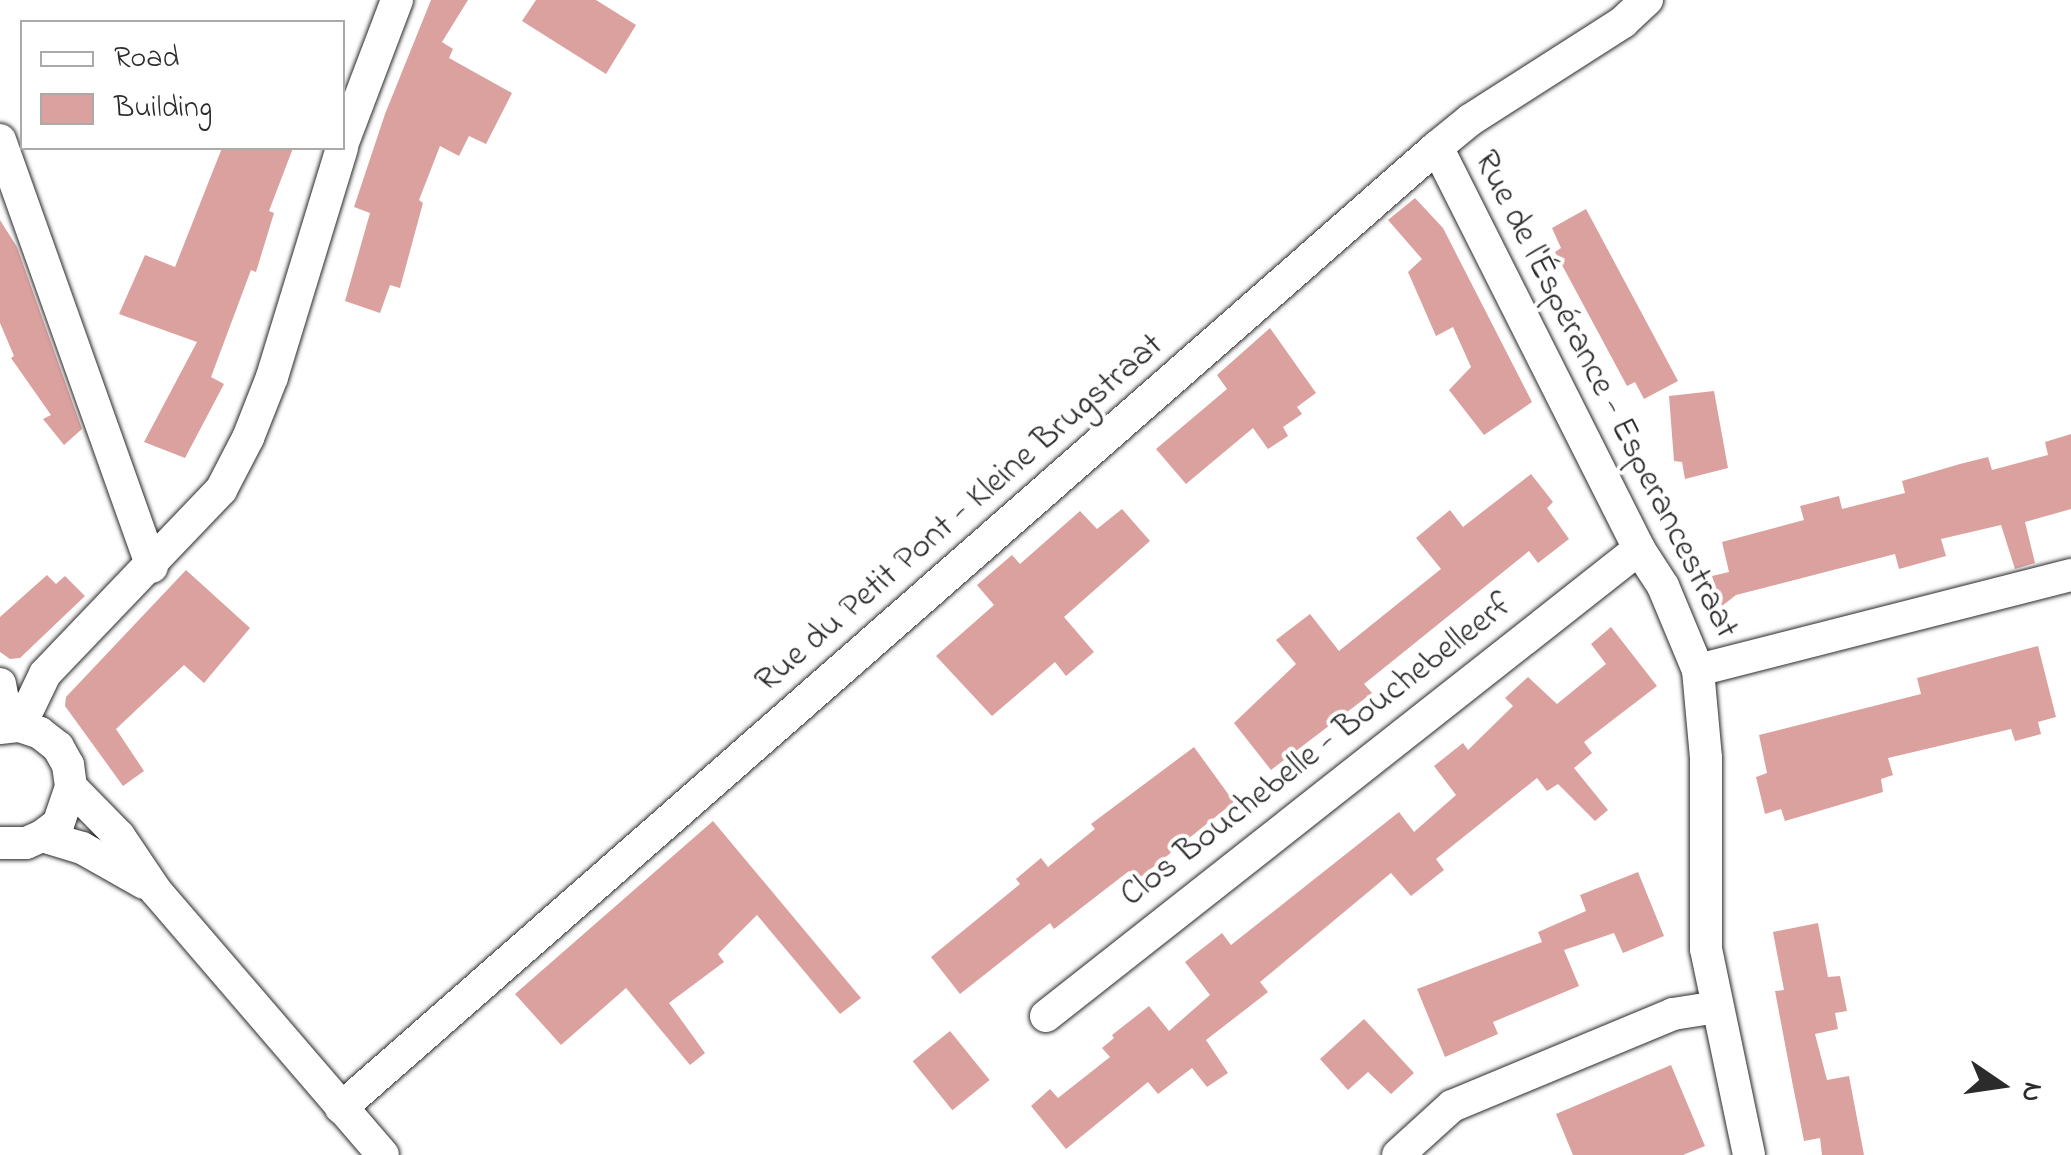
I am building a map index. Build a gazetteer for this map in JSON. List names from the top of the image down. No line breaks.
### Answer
{"streets":{"street":["Rue de l'Éspérance - Esperancestraat","Rue du Petit Pont - Kleine Brugstraat","Clos Bouchebelle - Bouchebelleerf"]},"crossings":[["Rue de l'Éspérance - Esperancestraat","Rue du Petit Pont - Kleine Brugstraat"],["Rue de l'Éspérance - Esperancestraat","Clos Bouchebelle - Bouchebelleerf"]],"legend":["Road","Building"],"north":"right"}
